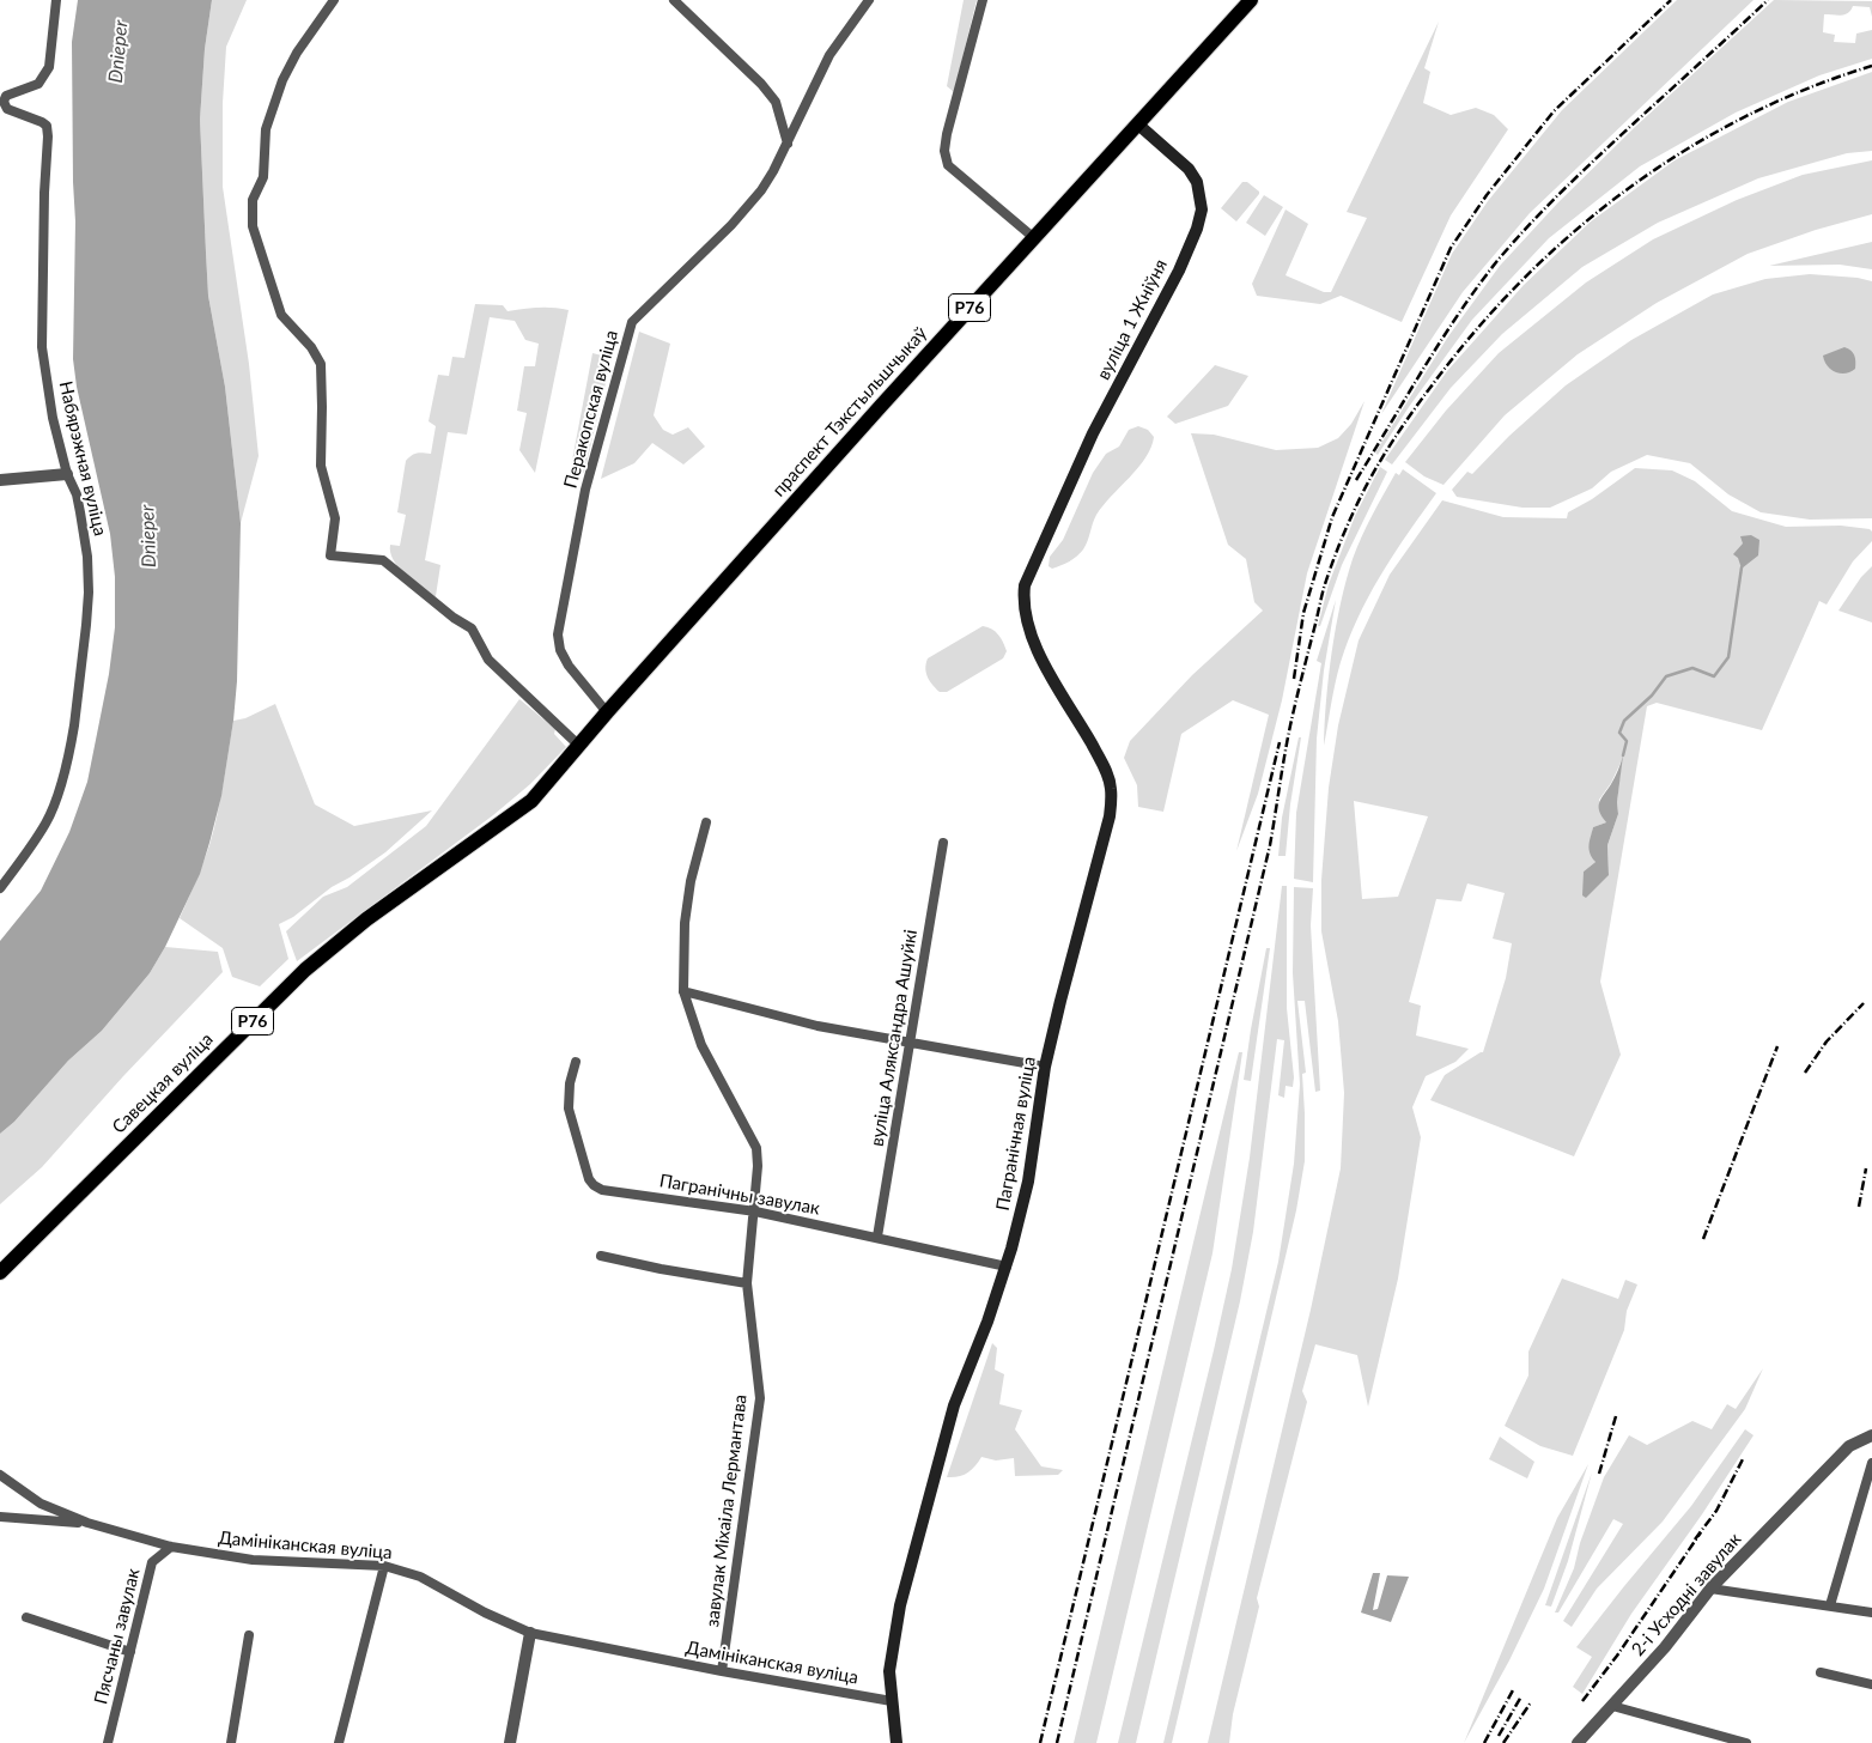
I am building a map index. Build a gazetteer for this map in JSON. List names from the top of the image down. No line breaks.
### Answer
{"streets":{"main road":["Р76","вуліца 1 Жніўня","праспект Тэкстыльшчыкаў","Савецкая вуліца","Пагранічная вуліца"],"street":["Перакопская вуліца","Набярэжная вуліца","вуліца Аляксандра Ашуйкі","Пагранічны завулак","завулак Міхаіла Лермантава","Дамініканская вуліца","2-і Усходні завулак","Пясчаны завулак"]},"crossings":[["вуліца 1 Жніўня","праспект Тэкстыльшчыкаў"],["вуліца 1 Жніўня","Пагранічная вуліца"],["Перакопская вуліца","праспект Тэкстыльшчыкаў"],["праспект Тэкстыльшчыкаў","Савецкая вуліца"],["вуліца Аляксандра Ашуйкі","Пагранічны завулак"],["Пагранічная вуліца","Пагранічны завулак"],["Пагранічная вуліца","Дамініканская вуліца"],["Пагранічны завулак","завулак Міхаіла Лермантава"],["завулак Міхаіла Лермантава","Дамініканская вуліца"],["Дамініканская вуліца","Пясчаны завулак"]],"water":["Dnieper"]}
